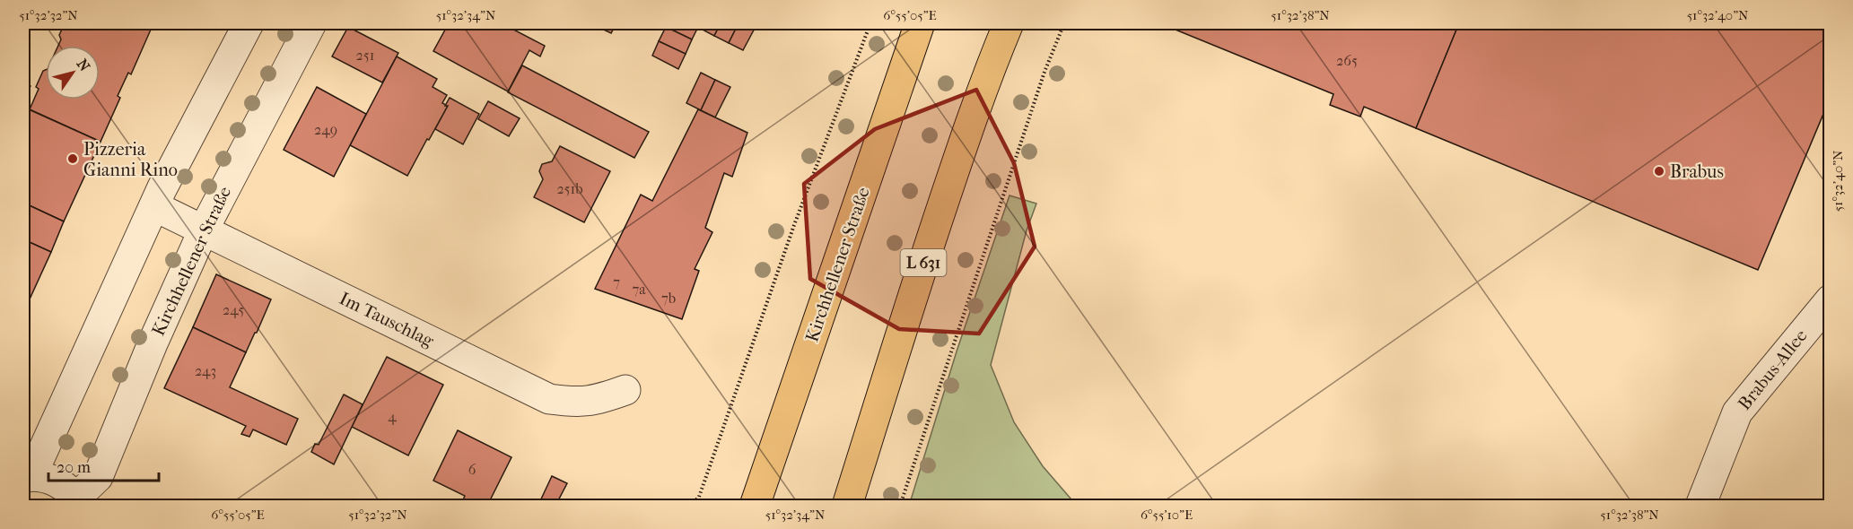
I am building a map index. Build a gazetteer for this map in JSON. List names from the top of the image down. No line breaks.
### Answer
{"streets":{"main road":["Kirchhellener Straße","L 631"],"street":["Im Tauschlag","Brabus-Allee"]},"crossings":[["Kirchhellener Straße","Im Tauschlag"]],"places":["Pizzeria Gianni Rino","Brabus"],"house_numbers":["251","265","249","251b","7","7a","7b","245","243","4","6"],"scale_bar":"20 m","north":"top right","coordinates":["51°32'32\"N","51°32'34\"N","6°55'05\"E","51°32'38\"N","51°32'40\"N","6°55'10\"E"]}
